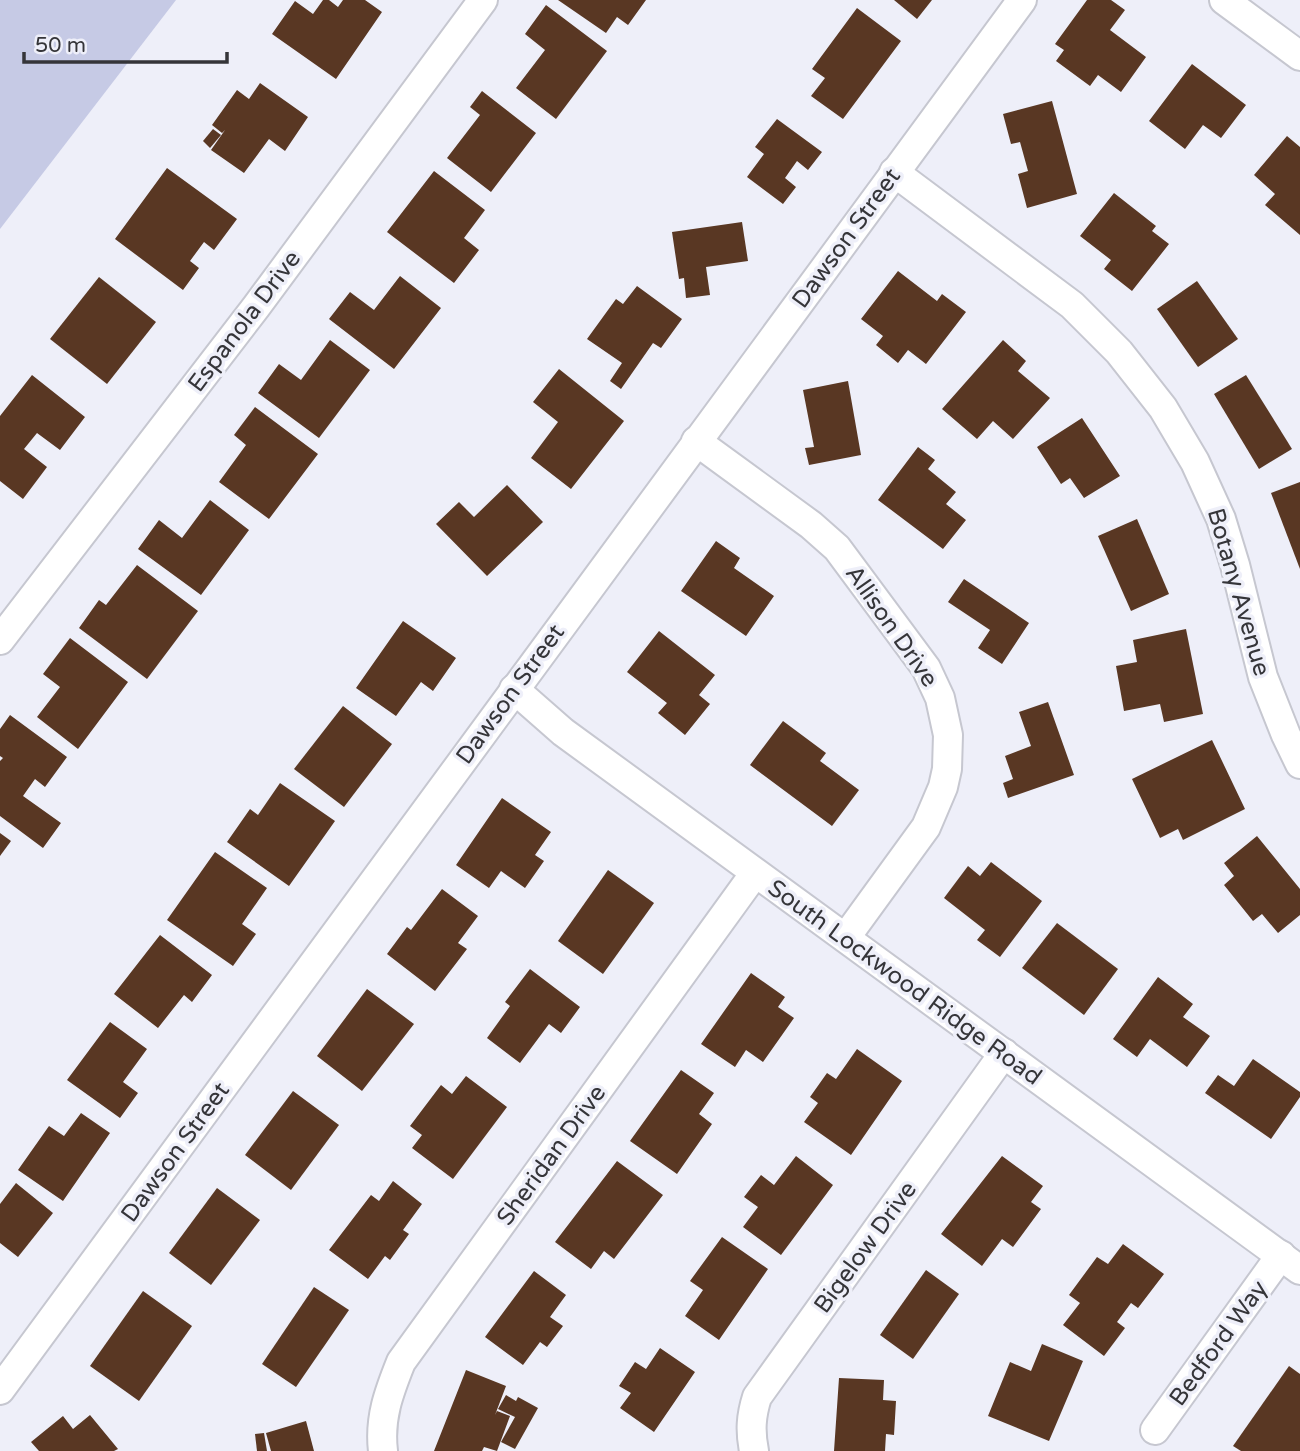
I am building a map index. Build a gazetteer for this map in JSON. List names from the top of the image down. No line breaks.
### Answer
{"streets":{"street":["Dawson Street","Espanola Drive","Botany Avenue","Allison Drive","South Lockwood Ridge Road","Sheridan Drive","Bigelow Drive","Bedford Way"]},"crossings":[["Dawson Street","Botany Avenue"],["Dawson Street","Allison Drive"],["Dawson Street","South Lockwood Ridge Road"],["Allison Drive","South Lockwood Ridge Road"],["South Lockwood Ridge Road","Sheridan Drive"],["South Lockwood Ridge Road","Bigelow Drive"],["South Lockwood Ridge Road","Bedford Way"]],"scale_bar":"50 m"}
